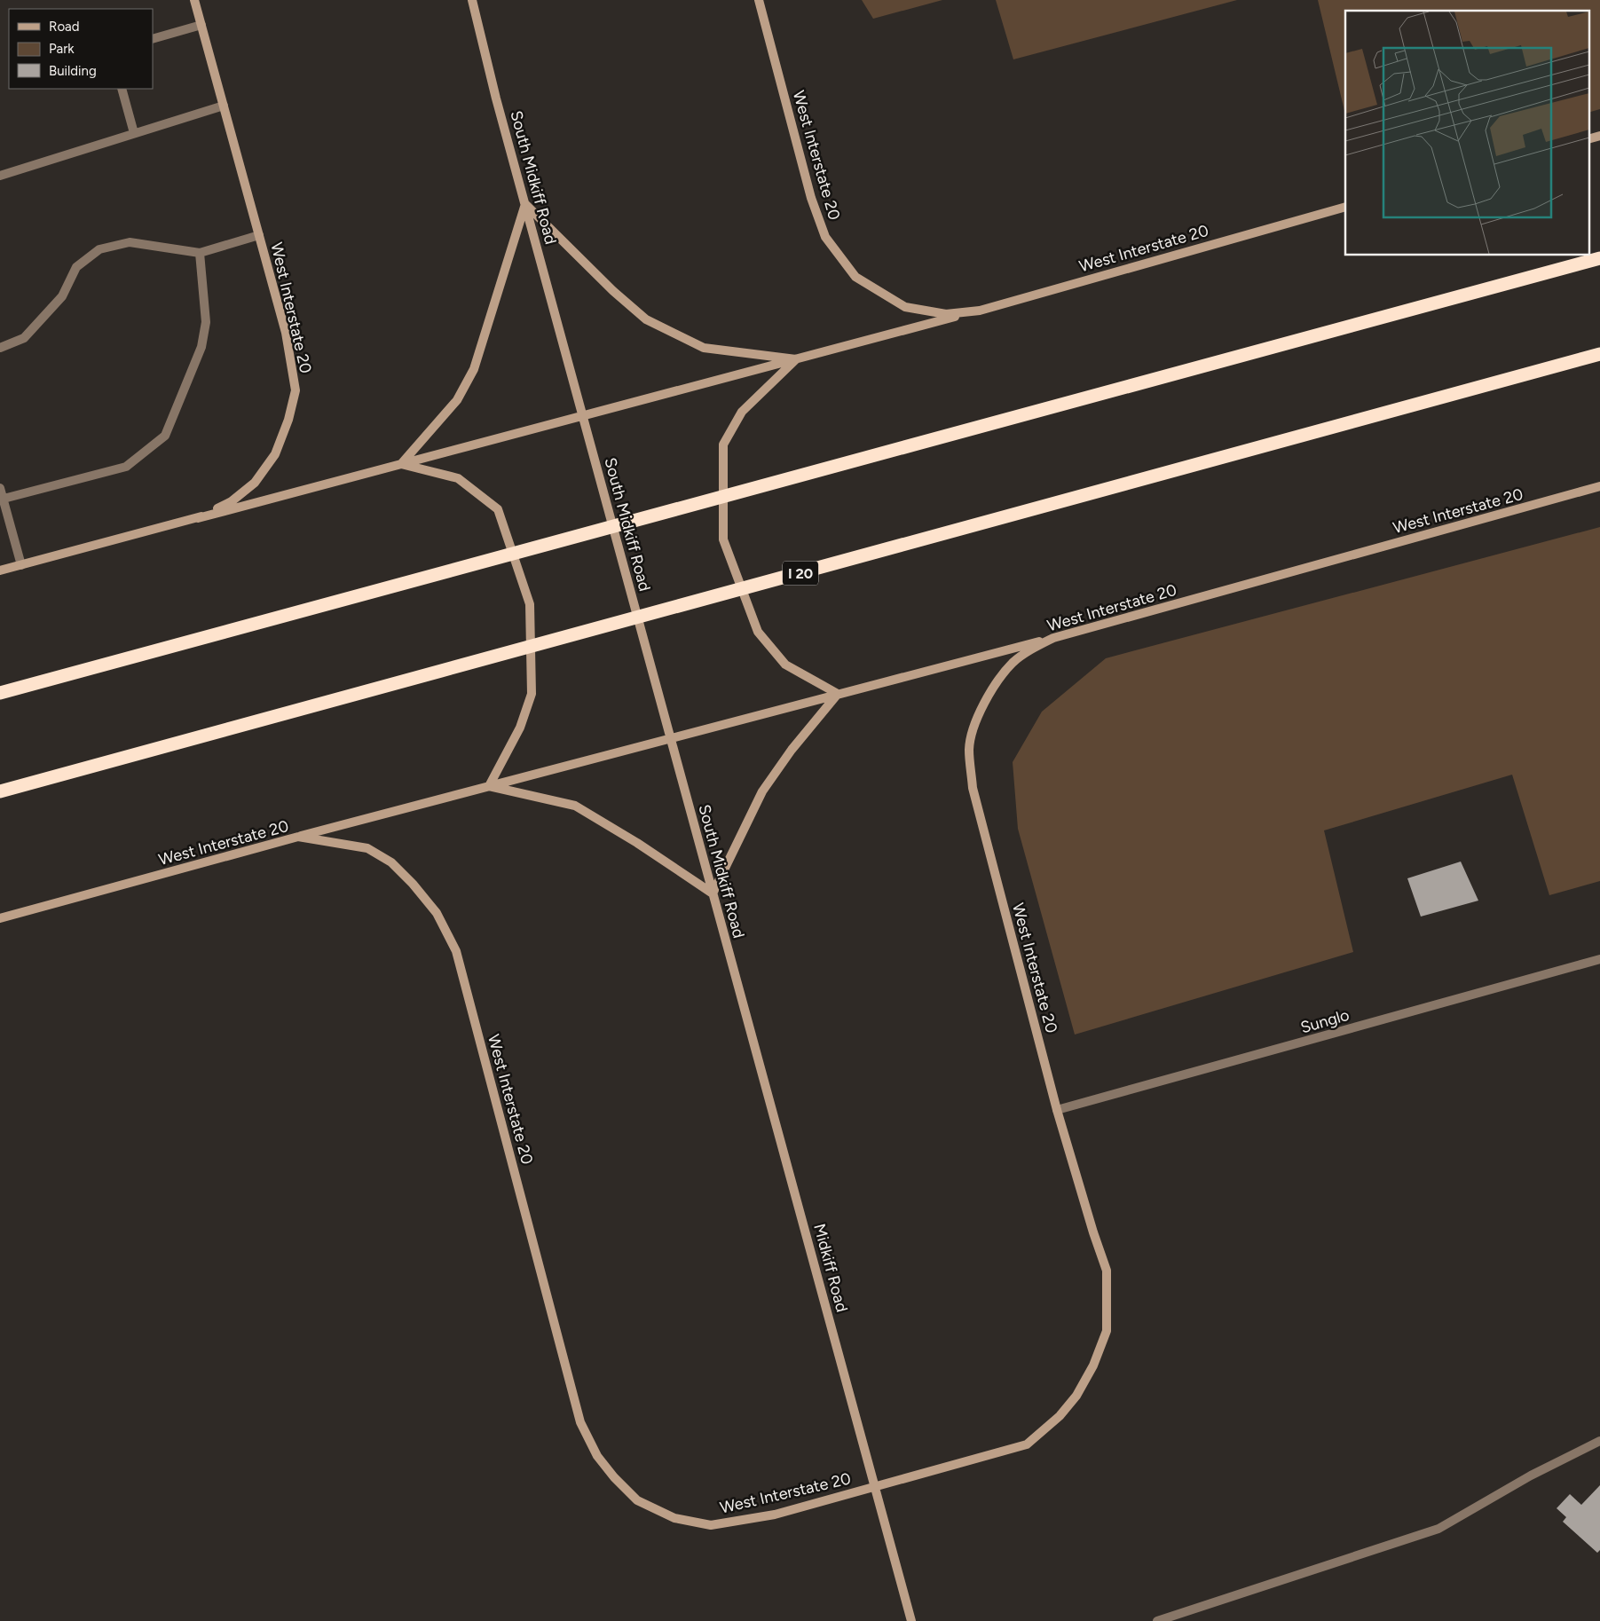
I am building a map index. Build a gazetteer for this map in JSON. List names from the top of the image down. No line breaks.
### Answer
{"streets":{"highway":["I 20"],"main road":["West Interstate 20","South Midkiff Road","Midkiff Road"],"street":["Sunglo"]},"crossings":[["West Interstate 20","Sunglo"],["West Interstate 20","Midkiff Road"],["South Midkiff Road","Midkiff Road"]],"legend":["Road","Park","Building"]}
